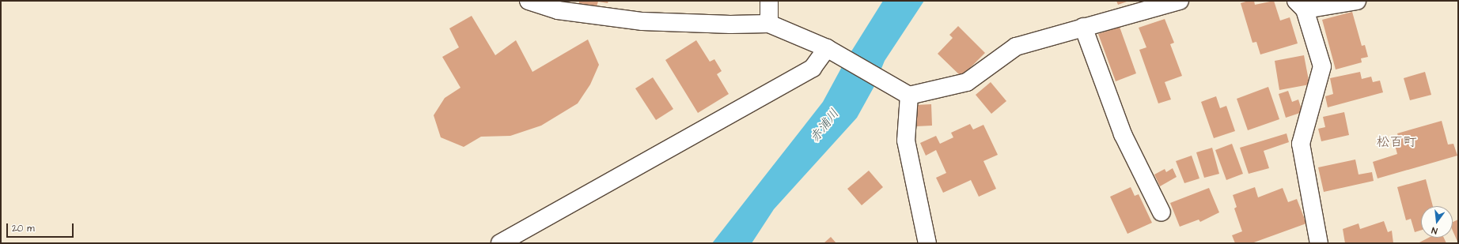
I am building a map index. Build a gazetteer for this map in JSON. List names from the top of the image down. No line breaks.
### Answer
{"districts":["松百町"],"water":["赤浦川"],"scale_bar":"20 m","north":"bottom"}
